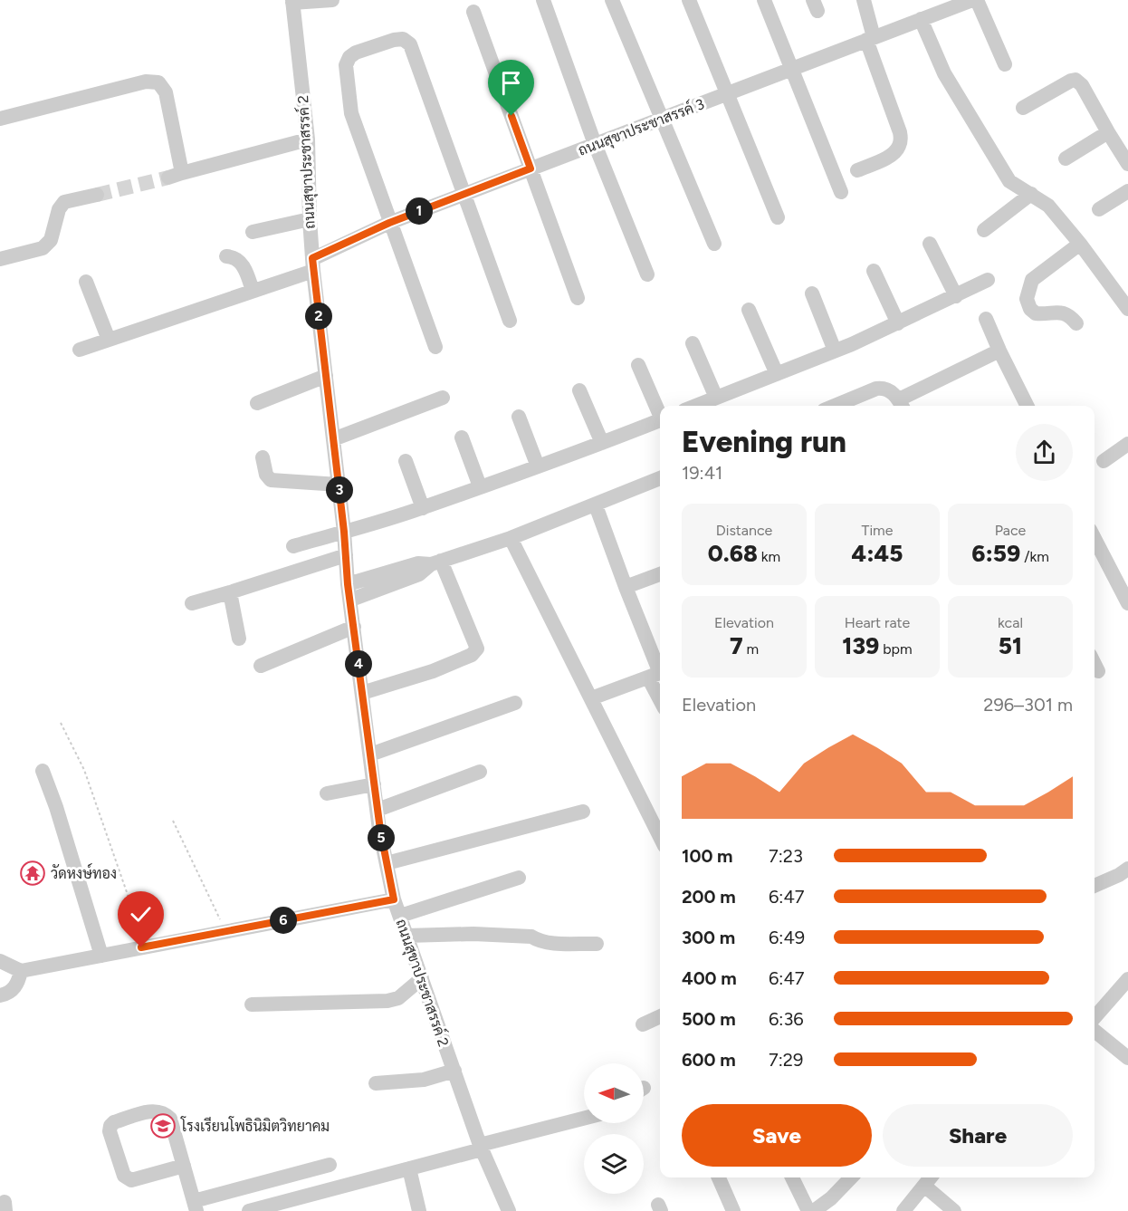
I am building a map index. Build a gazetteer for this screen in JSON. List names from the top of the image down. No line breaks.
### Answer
{"streets":{"street":["ถนนสุขาประชาสรรค์ 3","ถนนสุขาประชาสรรค์ 2"]},"crossings":[["ถนนสุขาประชาสรรค์ 3","ถนนสุขาประชาสรรค์ 2"]],"places":{"temple":["วัดหงษ์ทอง"],"school or university":["โรงเรียนโพธินิมิตวิทยาคม"]},"north":"left","page":{"pins":["1","2","3","4","5","6"],"heading":["Evening run","19:41"],"stats":[["Distance","0.68 km"],["Time","4:45"],["Pace","6:59 /km"],["Elevation","7 m"],["Heart rate","139 bpm"],["kcal","51"]],"chart":["Elevation","296–301 m"],"list":[{"name":"100 m","note":"7:23"},{"name":"200 m","note":"6:47"},{"name":"300 m","note":"6:49"},{"name":"400 m","note":"6:47"},{"name":"500 m","note":"6:36"},{"name":"600 m","note":"7:29"}],"buttons":["Save","Share"]}}
